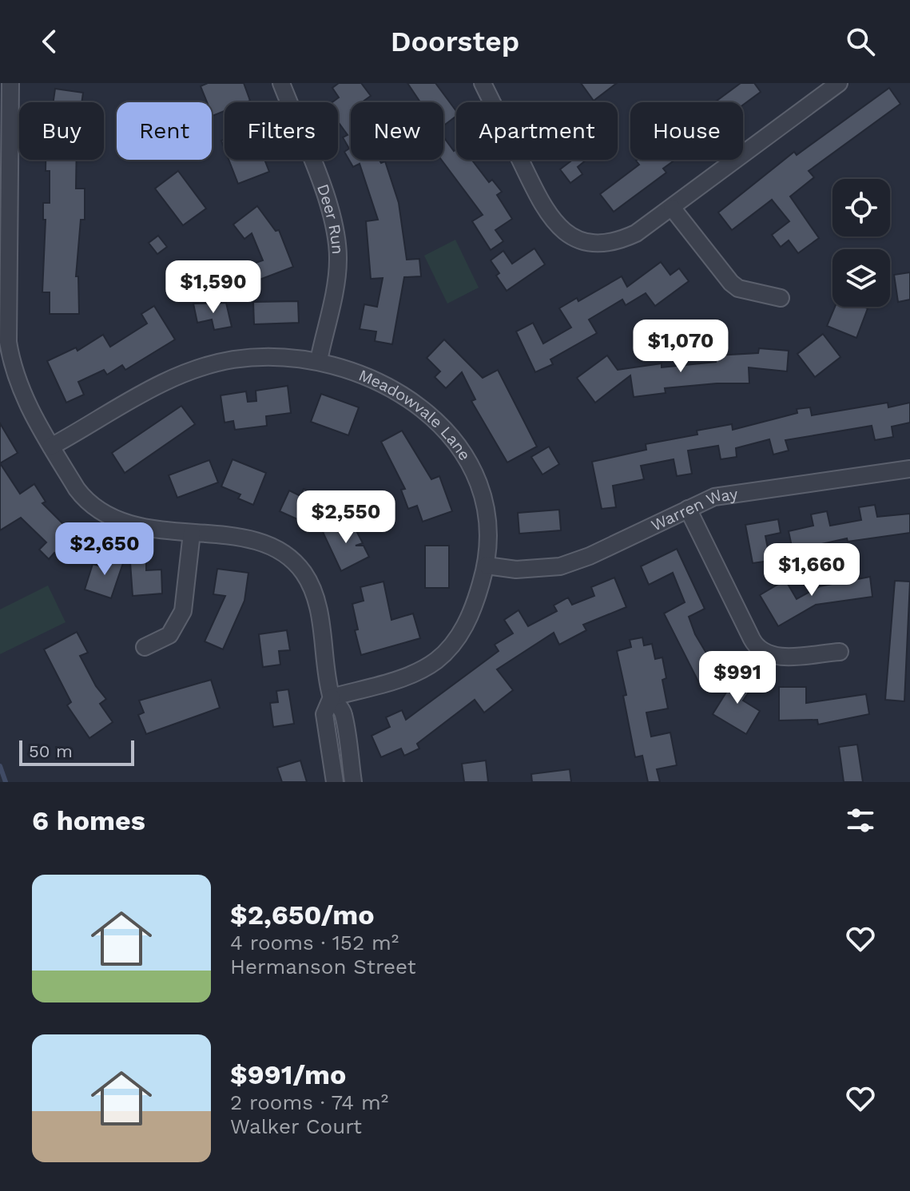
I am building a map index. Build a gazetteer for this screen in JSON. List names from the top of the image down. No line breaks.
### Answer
{"streets":{"street":["Deer Run","Meadowvale Lane","Warren Way"]},"crossings":[["Deer Run","Meadowvale Lane"],["Meadowvale Lane","Warren Way"]],"scale_bar":"50 m","page":{"header":"Doorstep","chip":["Buy","Rent","Filters","New","Apartment","House"],"price":["$1,590","$1,070","$2,550","$2,650","$1,660","$991"],"scale":"50 m","heading":"6 homes","list":[{"name":"$2,650/mo","note":"4 rooms · 152 m² · Hermanson Street"},{"name":"$991/mo","note":"2 rooms · 74 m² · Walker Court"}]}}
